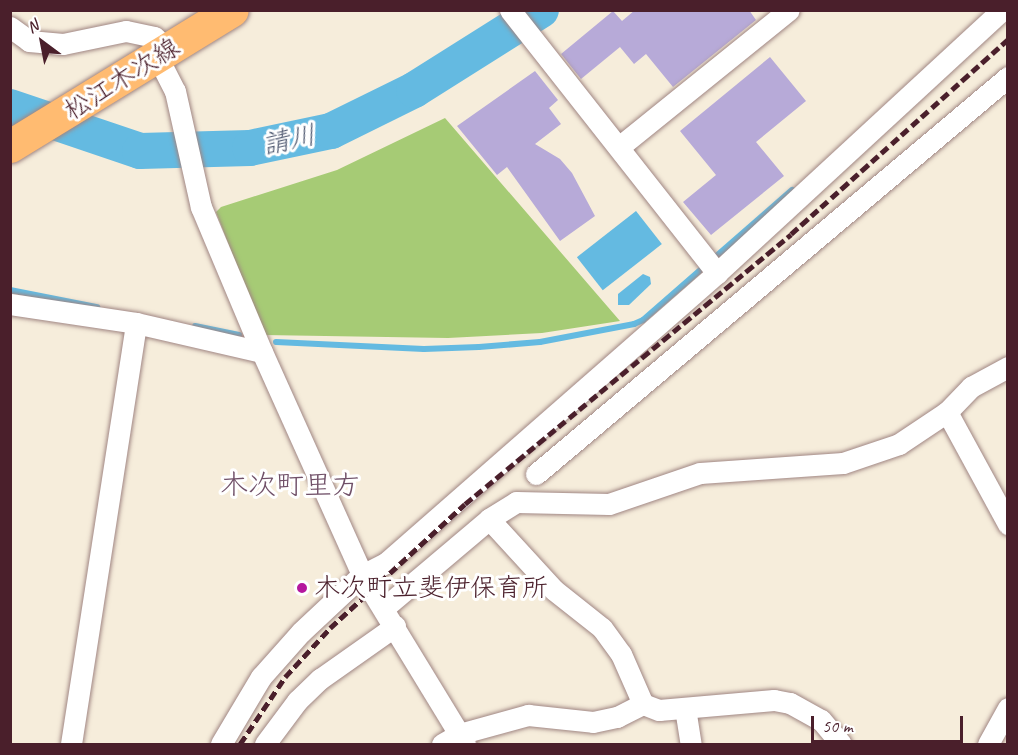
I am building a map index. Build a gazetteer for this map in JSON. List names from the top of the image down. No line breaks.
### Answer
{"streets":{"main road":["松江木次線"]},"districts":["木次町里方"],"water":["請川"],"places":["木次町立斐伊保育所"],"scale_bar":"50 m","north":"top left"}
